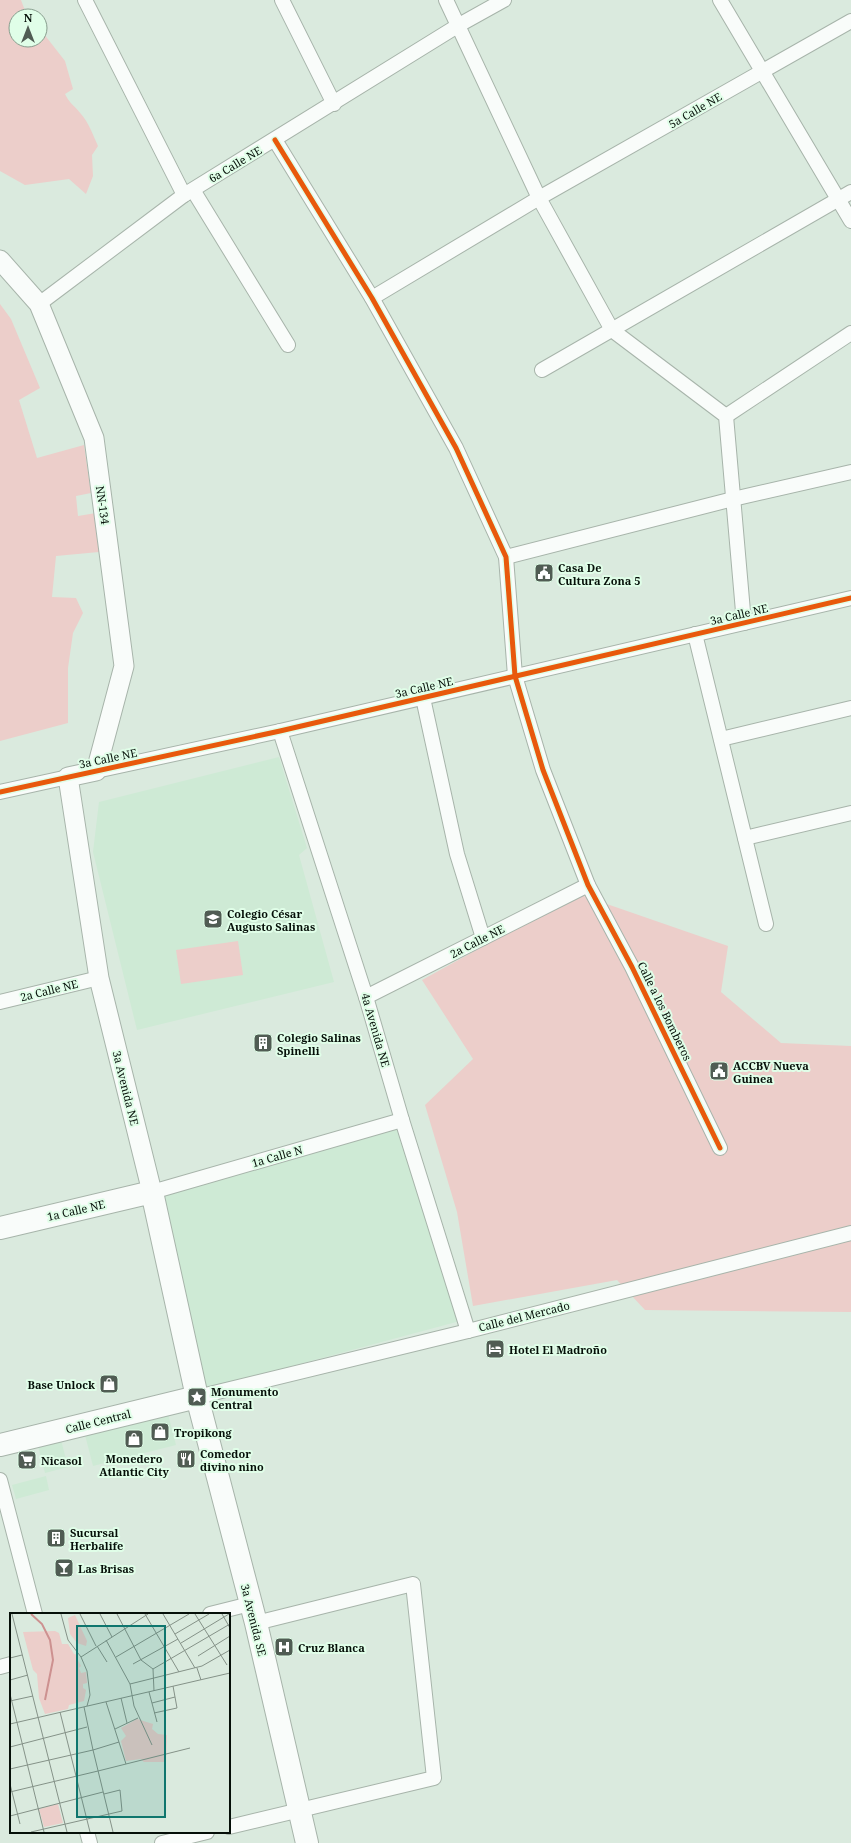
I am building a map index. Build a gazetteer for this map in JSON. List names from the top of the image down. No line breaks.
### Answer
{"streets":{"highway":["3a Avenida NE","1a Calle NE","Calle Central","3a Avenida SE"],"street":["5a Calle NE","6a Calle NE","NN-134","3a Calle NE","2a Calle NE","Calle a los Bomberos","4a Avenida NE","1a Calle N","Calle del Mercado"]},"crossings":[["6a Calle NE","NN-134"],["NN-134","3a Calle NE"],["3a Calle NE","Calle a los Bomberos"],["3a Calle NE","4a Avenida NE"],["3a Calle NE","3a Avenida NE"],["2a Calle NE","Calle a los Bomberos"],["2a Calle NE","4a Avenida NE"],["2a Calle NE","3a Avenida NE"],["4a Avenida NE","1a Calle N"],["4a Avenida NE","Calle del Mercado"],["3a Avenida NE","1a Calle N"],["3a Avenida NE","1a Calle NE"],["3a Avenida NE","Calle del Mercado"],["3a Avenida NE","Calle Central"],["3a Avenida NE","3a Avenida SE"],["1a Calle N","1a Calle NE"],["Calle del Mercado","Calle Central"],["Calle del Mercado","3a Avenida SE"],["Calle Central","3a Avenida SE"]],"places":{"public building":["Casa De Cultura Zona 5","ACCBV Nueva Guinea"],"school or university":["Colegio César Augusto Salinas"],"building":["Colegio Salinas Spinelli","Sucursal Herbalife"],"hotel":["Hotel El Madroño"],"shop":["Base Unlock","Tropikong","Monedero Atlantic City"],"place":["Monumento Central"],"restaurant":["Comedor divino nino"],"supermarket":["Nicasol"],"bar":["Las Brisas"],"hospital":["Cruz Blanca"]},"north":"top"}
